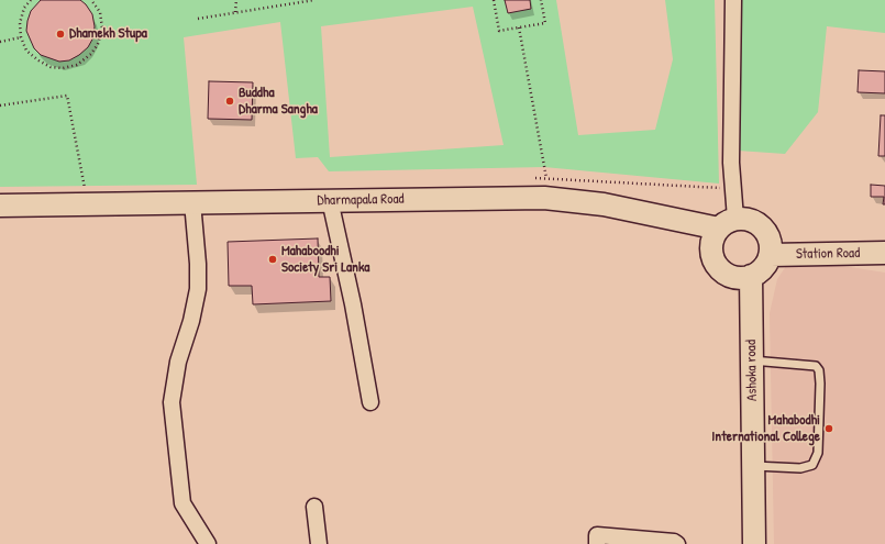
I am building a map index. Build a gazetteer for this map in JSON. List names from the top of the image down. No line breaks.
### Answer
{"streets":{"street":["Dharmapala Road","Station Road","Ashoka road"]},"crossings":[["Dharmapala Road","Station Road"],["Dharmapala Road","Ashoka road"],["Station Road","Ashoka road"]],"places":["Dhamekh Stupa","Buddha Dharma Sangha","Mahaboodhi Society Sri Lanka","Mahabodhi International College"]}
